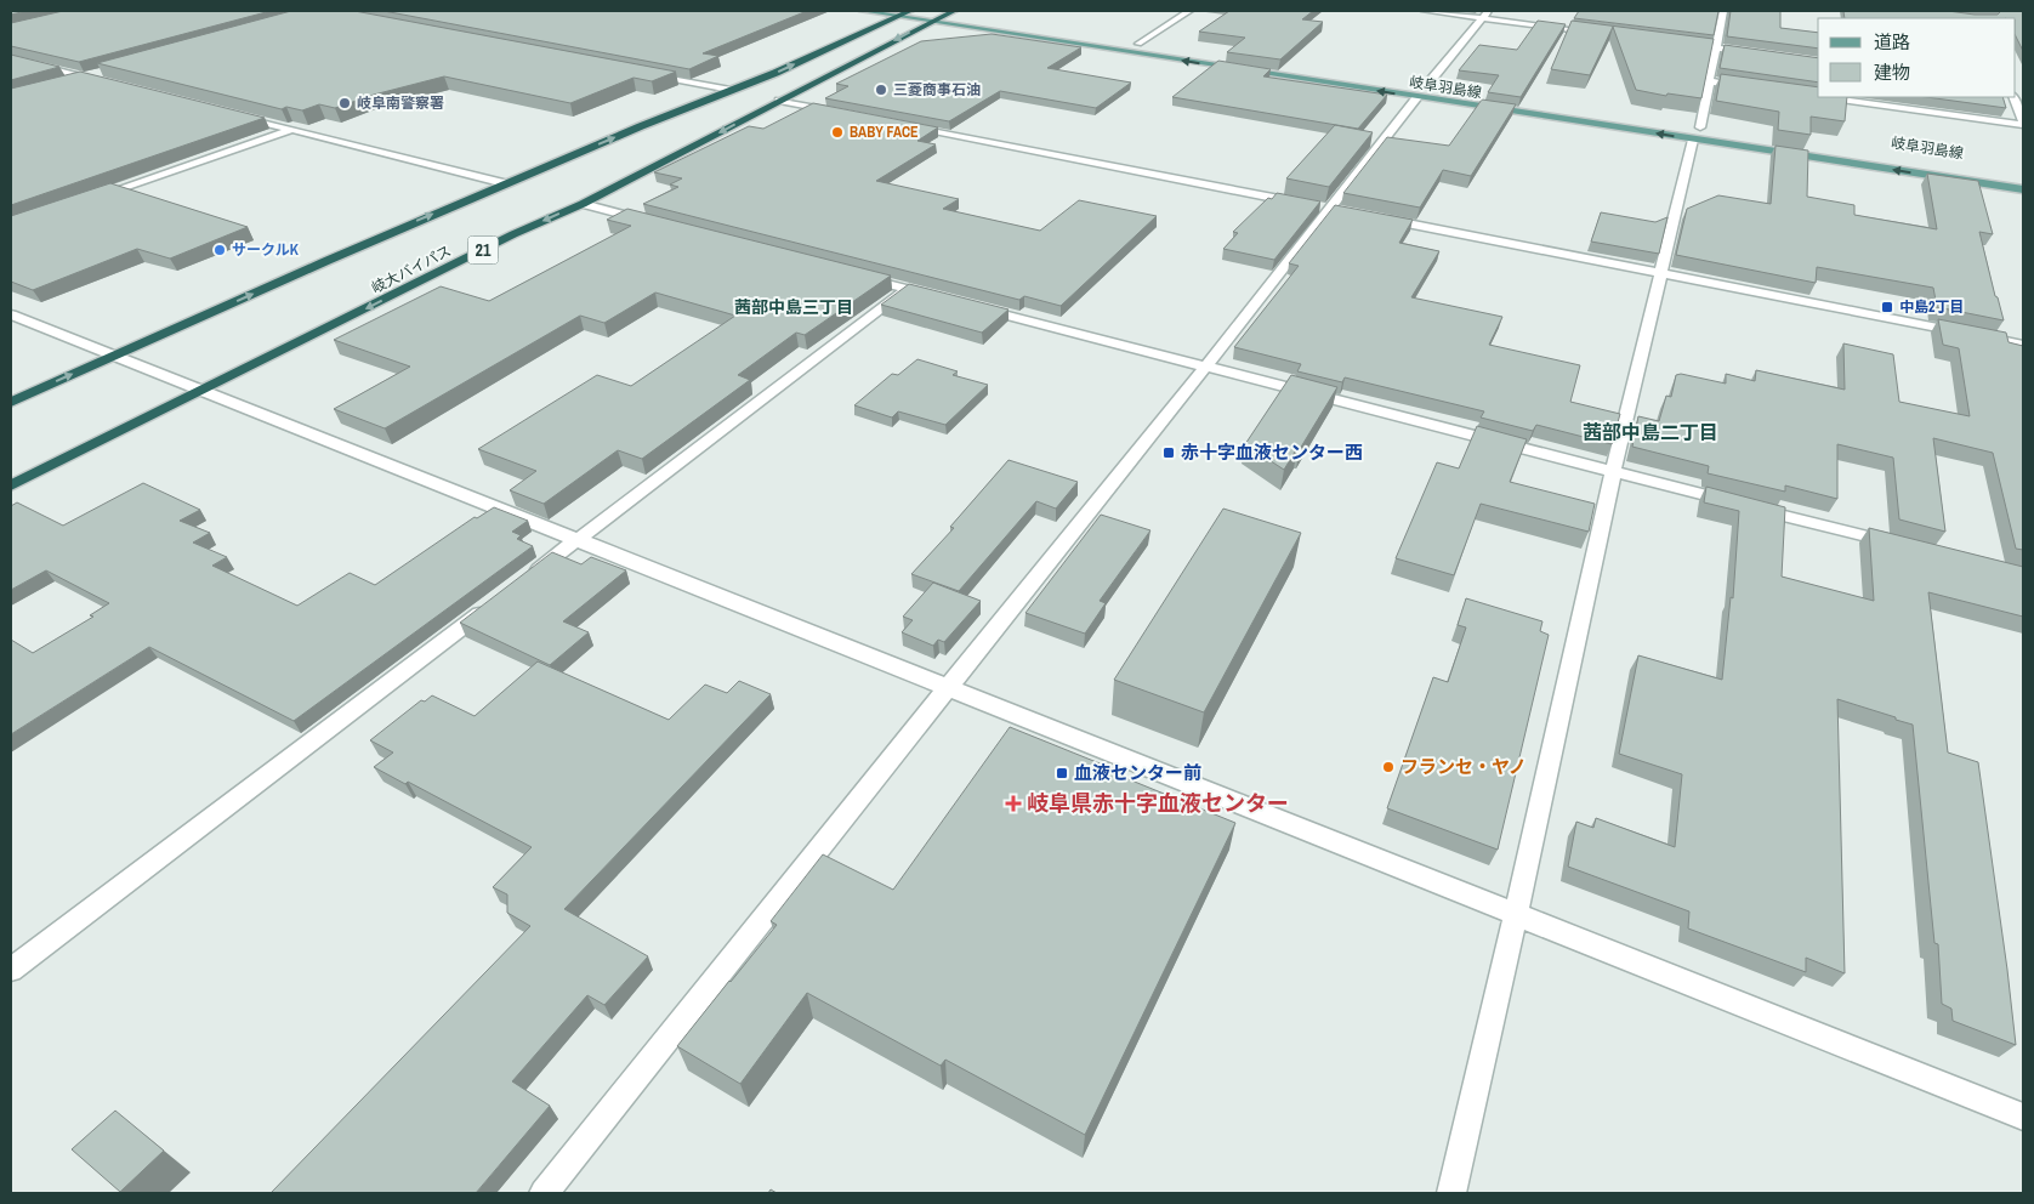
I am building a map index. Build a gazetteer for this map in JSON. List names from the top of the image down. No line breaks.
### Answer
{"streets":{"highway":["21","岐大バイパス"],"main road":["岐阜羽島線"]},"crossings":[["岐阜羽島線","岐大バイパス"]],"districts":["茜部中島三丁目","茜部中島二丁目"],"places":{"other":["三菱商事石油","岐阜南警察署","BABY FACE","サークルK","フランセ・ヤノ"],"transit":["中島2丁目","赤十字血液センター西","血液センター前"],"health":["岐阜県赤十字血液センター"]},"legend":["道路","建物"]}
